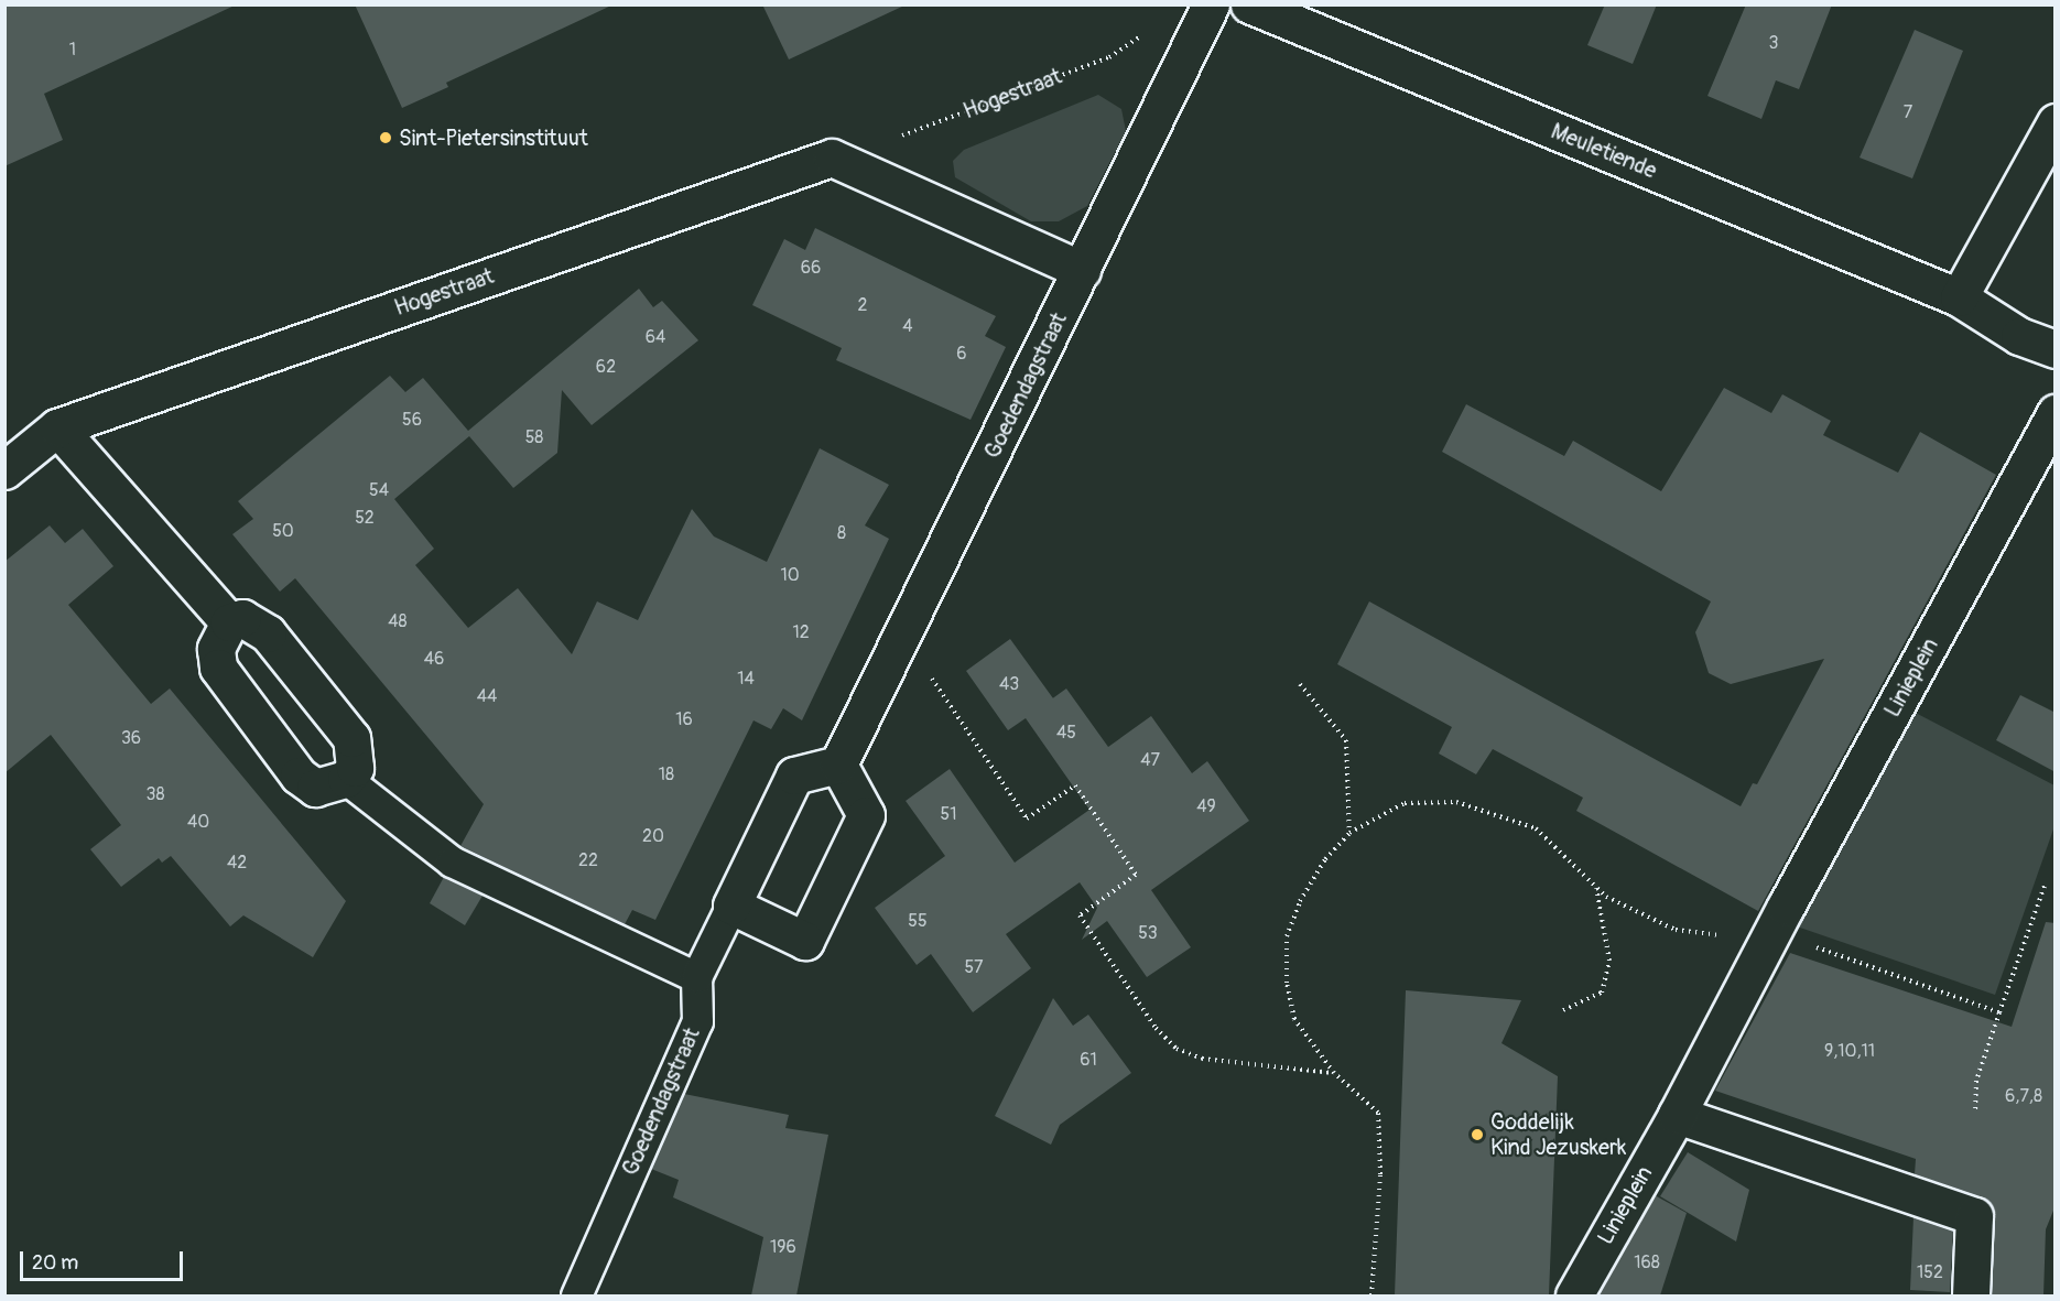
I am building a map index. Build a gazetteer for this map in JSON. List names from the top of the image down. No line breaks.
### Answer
{"streets":{"street":["Hogestraat","Meuletiende","Goedendagstraat","Linieplein"]},"places":["Sint-Pietersinstituut","Goddelijk Kind Jezuskerk"],"house_numbers":["3","1","7","66","2","4","64","6","62","56","58","54","52","50","8","10","48","12","46","14","43","44","16","45","36","47","18","38","49","51","40","20","22","42","55","53","57","9,10,11","61","6,7,8","196","168","152"],"scale_bar":"20 m"}
